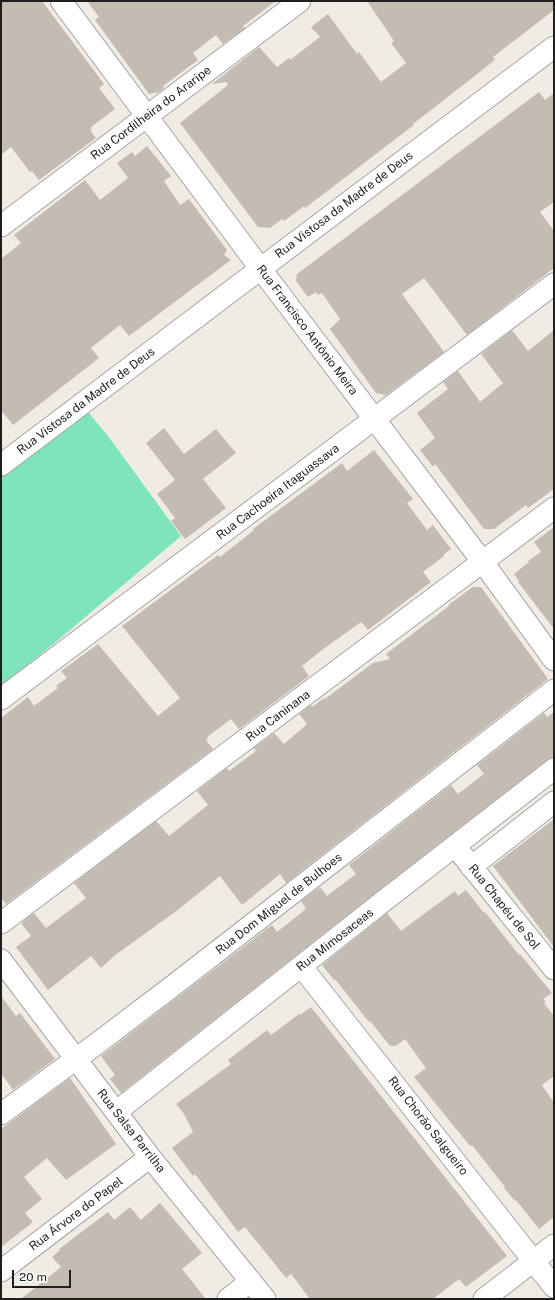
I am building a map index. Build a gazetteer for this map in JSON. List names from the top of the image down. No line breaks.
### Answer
{"streets":{"street":["Rua Cordilheira do Araripe","Rua Vistosa da Madre de Deus","Rua Francisco Antônio Meira","Rua Cachoeira Itaguassava","Rua Caninana","Rua Dom Miguel de Bulhoes","Rua Chapéu de Sol","Rua Mimosaceas","Rua Chorão Salgueiro","Rua Salsa Parrilha","Rua Árvore do Papel"]},"crossings":[["Rua Cordilheira do Araripe","Rua Francisco Antônio Meira"],["Rua Vistosa da Madre de Deus","Rua Francisco Antônio Meira"],["Rua Francisco Antônio Meira","Rua Cachoeira Itaguassava"],["Rua Francisco Antônio Meira","Rua Caninana"],["Rua Dom Miguel de Bulhoes","Rua Salsa Parrilha"],["Rua Chapéu de Sol","Rua Mimosaceas"],["Rua Mimosaceas","Rua Chorão Salgueiro"],["Rua Mimosaceas","Rua Salsa Parrilha"],["Rua Salsa Parrilha","Rua Árvore do Papel"]],"scale_bar":"20 m"}
